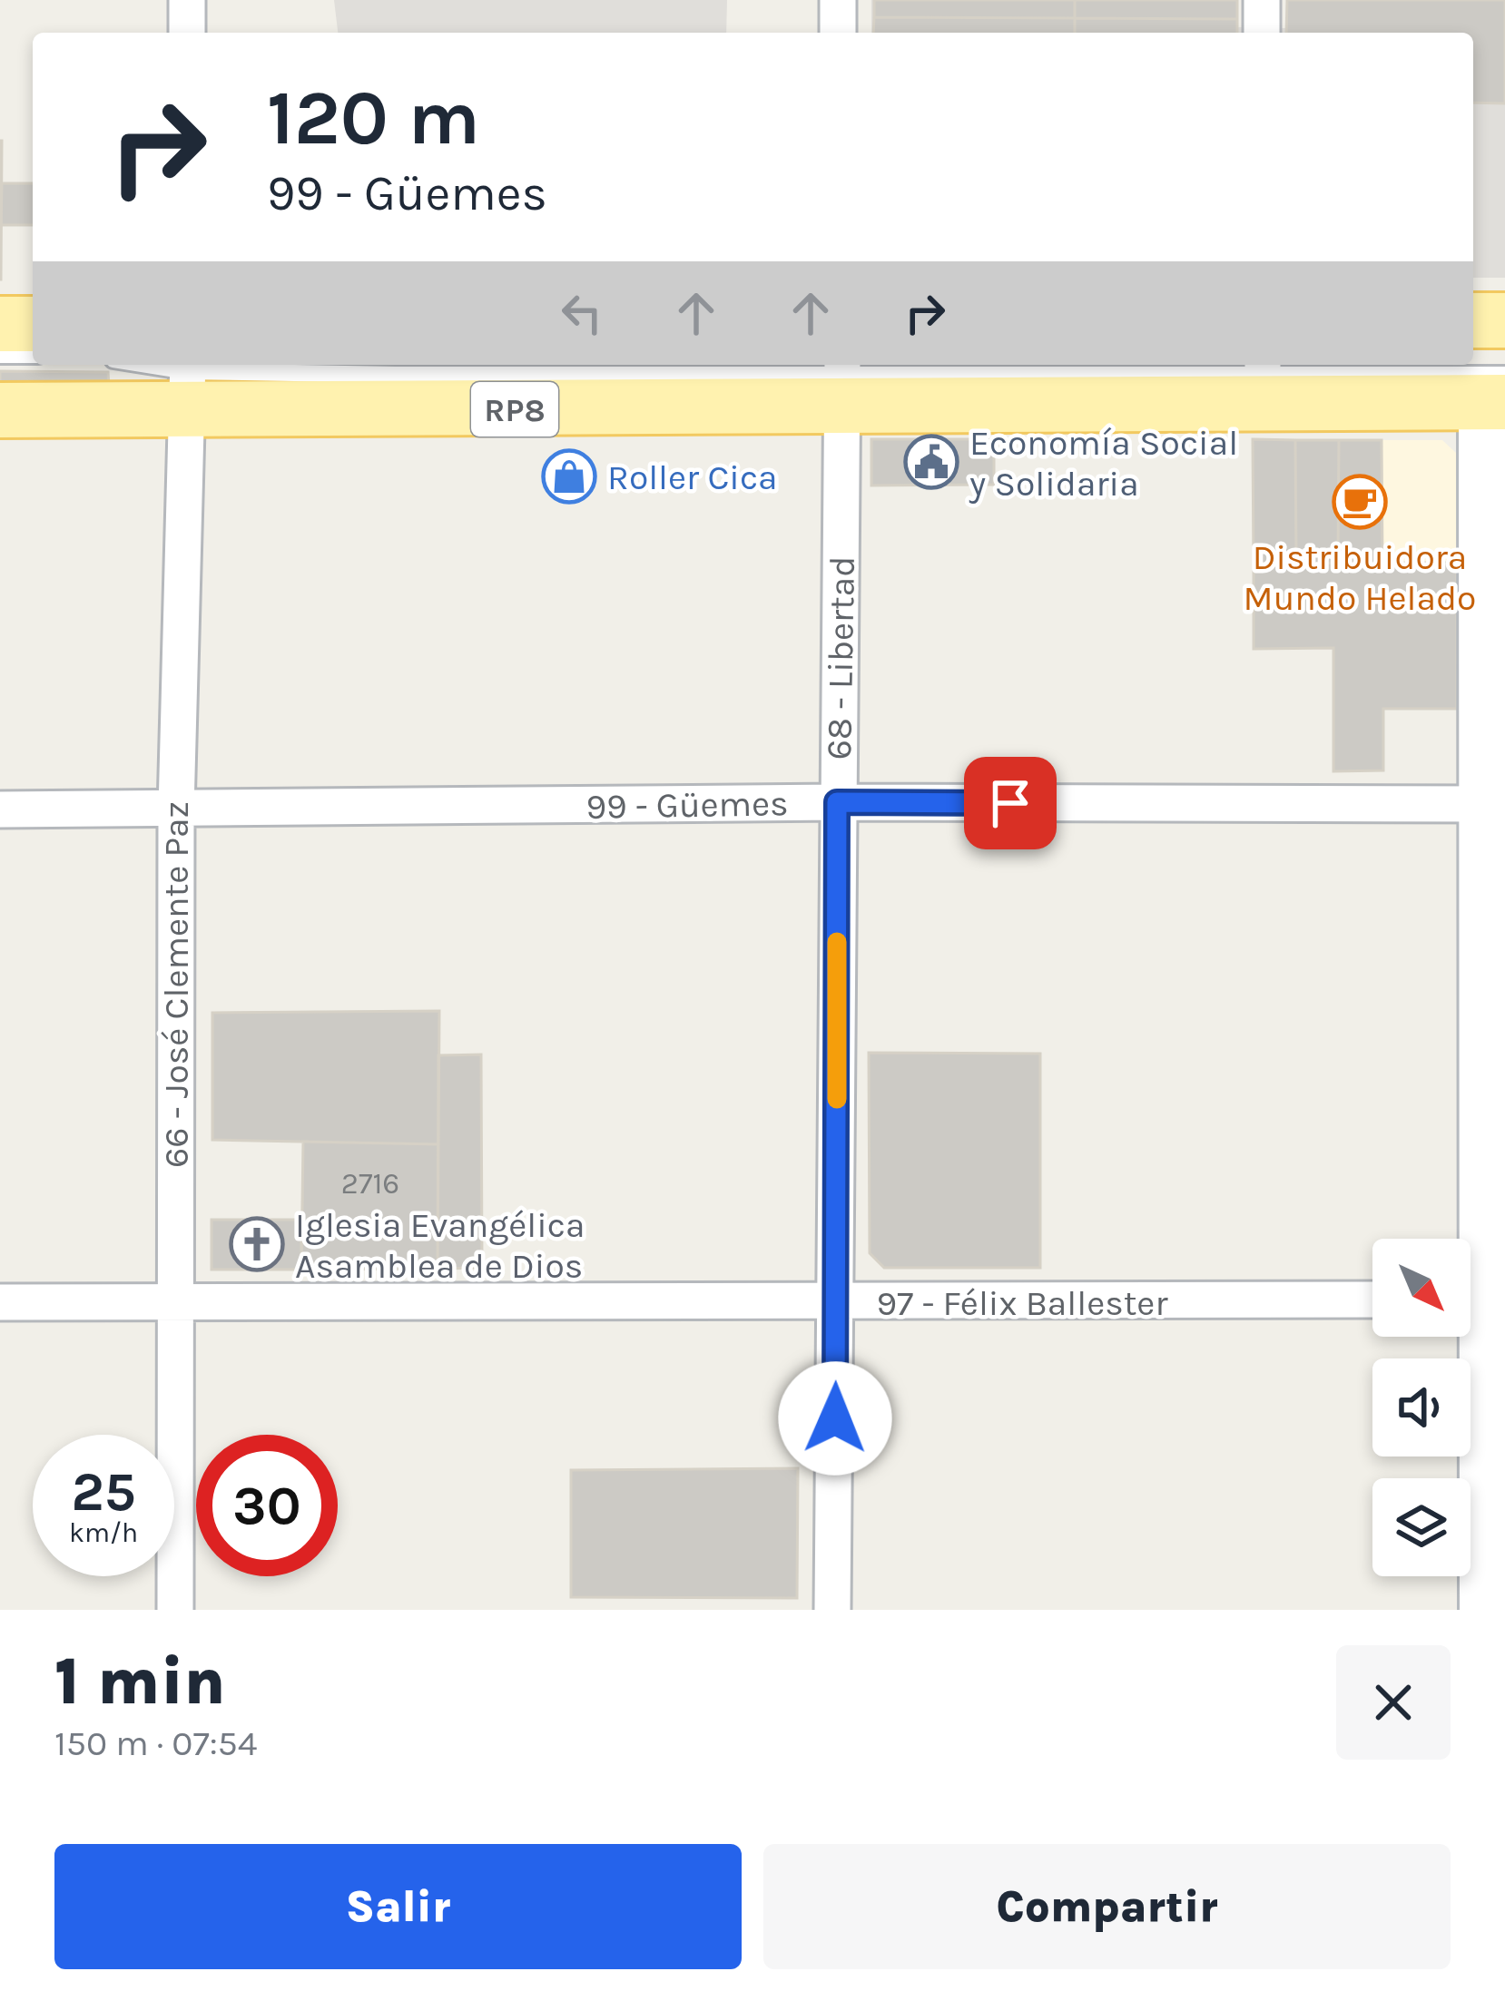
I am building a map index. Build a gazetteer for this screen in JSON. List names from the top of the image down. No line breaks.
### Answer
{"streets":{"main road":["RP8"],"street":["68 - Libertad","99 - Güemes","66 - José Clemente Paz","97 - Félix Ballester"]},"crossings":[["RP8","68 - Libertad"],["RP8","66 - José Clemente Paz"],["68 - Libertad","99 - Güemes"],["68 - Libertad","97 - Félix Ballester"],["99 - Güemes","66 - José Clemente Paz"],["66 - José Clemente Paz","97 - Félix Ballester"]],"places":{"public building":["Economía Social y Solidaria"],"shop":["Roller Cica"],"cafe":["Distribuidora Mundo Helado"],"church":["Iglesia Evangélica Asamblea de Dios"]},"house_numbers":["2716"],"north":"bottom right","page":{"turn":["120 m","99 - Güemes"],"speed":"25 km/h","limit":"30","heading":["1 min","150 m · 07:54"],"buttons":["Salir","Compartir"]}}
